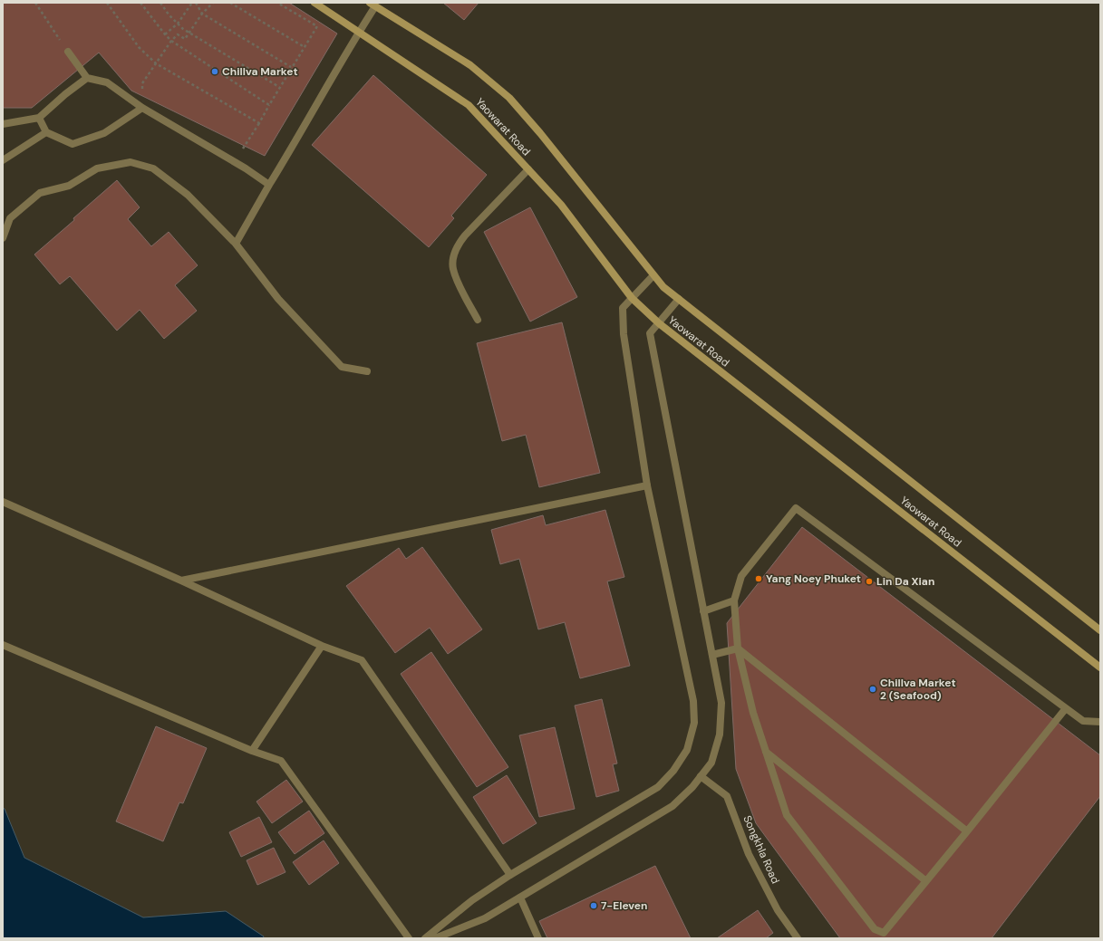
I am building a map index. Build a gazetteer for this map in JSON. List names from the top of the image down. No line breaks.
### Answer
{"streets":{"main road":["Yaowarat Road"],"street":["Songkhla Road"]},"places":["Chillva Market","Yang Noey Phuket","Lin Da Xian","Chillva Market 2 (Seafood)","7-Eleven"]}
